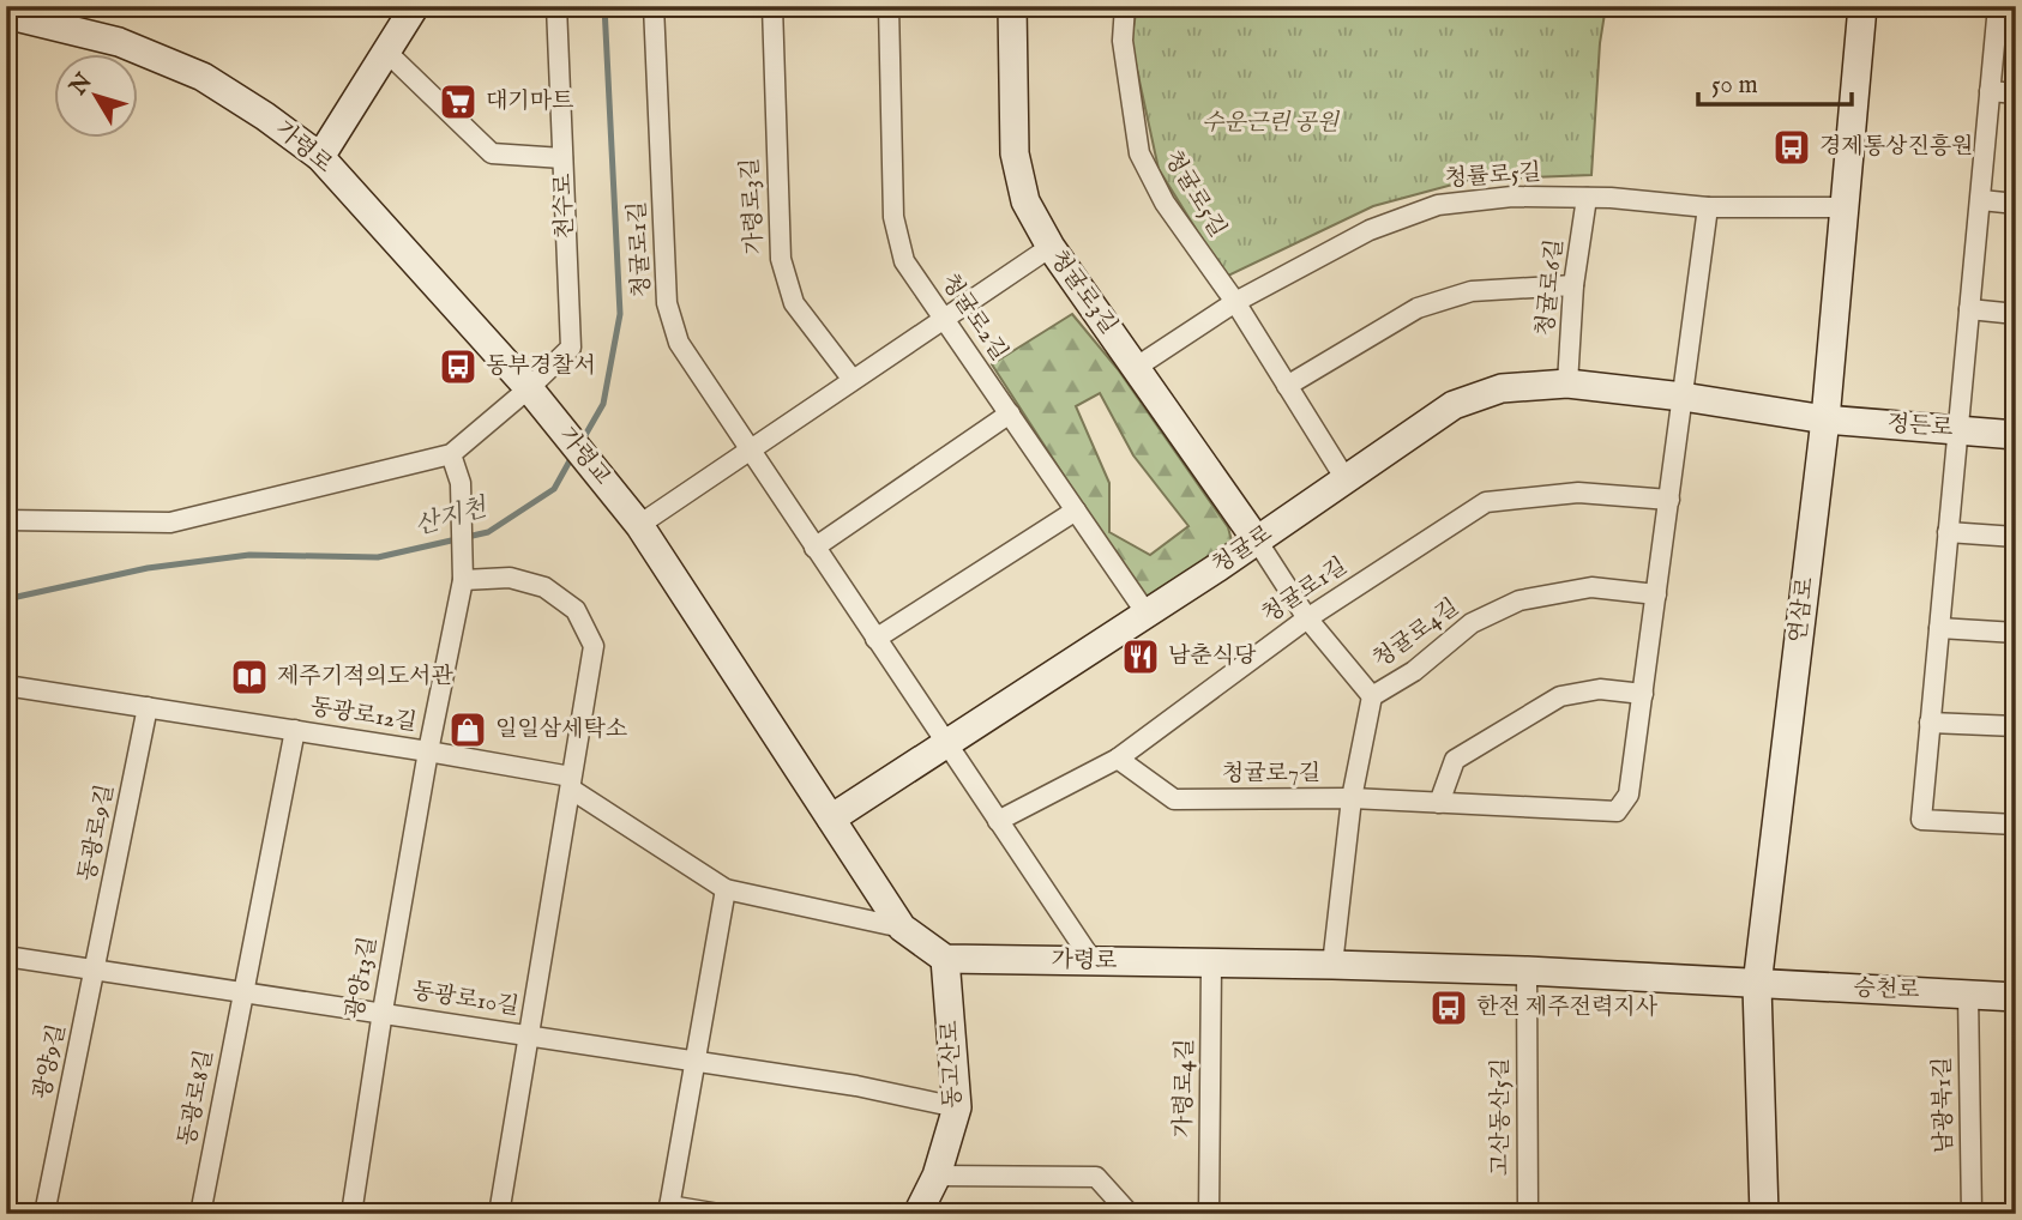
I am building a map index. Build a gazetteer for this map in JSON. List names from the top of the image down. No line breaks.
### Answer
{"streets":{"main road":["가령로","청귤로3길","정든로","가령교","청귤로","연삼로","승천로","동고산로"],"street":["청률로5길","청귤로5길","천수로","가령로3길","청귤로1길","청귤로6길","청귤로2길","청귤로4길","동광로12길","청귤로7길","동광로9길","광양13길","동광로10길","광양9길","가령로4길","동광로8길","남광북1길","고산동산5길"]},"crossings":[["가령로","천수로"],["가령로","청귤로1길"],["가령로","가령교"],["가령로","연삼로"],["가령로","청귤로4길"],["가령로","승천로"],["가령로","동고산로"],["가령로","가령로4길"],["가령로","고산동산5길"],["청률로5길","청귤로5길"],["청률로5길","청귤로6길"],["청률로5길","청귤로3길"],["청률로5길","연삼로"],["청귤로5길","청귤로"],["천수로","가령교"],["천수로","광양13길"],["청귤로1길","청귤로"],["청귤로1길","청귤로7길"],["청귤로6길","청귤로"],["청귤로3길","청귤로"],["청귤로2길","청귤로"],["정든로","청귤로"],["정든로","연삼로"],["청귤로","연삼로"],["청귤로","청귤로7길"],["연삼로","승천로"],["청귤로4길","청귤로7길"],["동광로12길","동광로9길"],["동광로12길","광양13길"],["동광로12길","동광로10길"],["동광로9길","동광로10길"],["동광로9길","광양9길"],["광양13길","동광로10길"],["승천로","남광북1길"],["동광로10길","광양9길"],["동광로10길","동고산로"],["동광로10길","동광로8길"]],"water":["산지천"],"parks":["수운근린 공원"],"places":{"supermarket":["대기마트"],"bus stop":["경제통상진흥원","동부경찰서","한전 제주전력지사"],"restaurant":["남춘식당"],"library":["제주기적의도서관"],"shop":["일일삼세탁소"]},"scale_bar":"50 m","north":"top left"}
